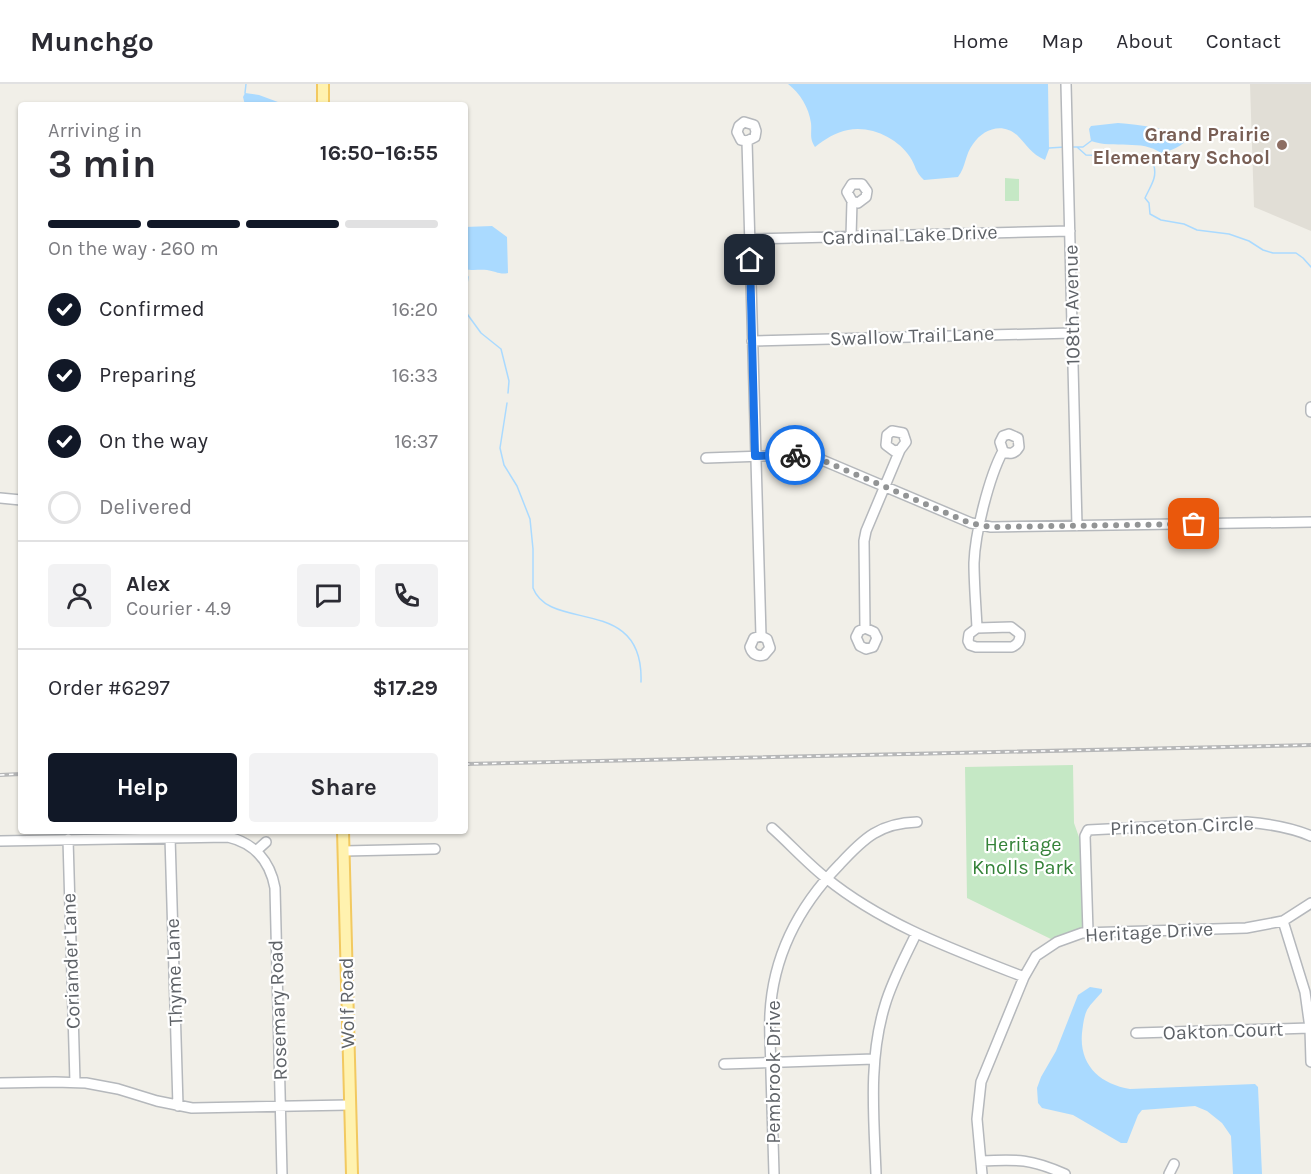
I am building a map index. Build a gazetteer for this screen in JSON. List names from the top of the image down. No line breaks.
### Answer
{"streets":{"main road":["Wolf Road"],"street":["Cardinal Lake Drive","108th Avenue","Swallow Trail Lane","Princeton Circle","Heritage Drive","Coriander Lane","Thyme Lane","Rosemary Road","Oakton Court","Pembrook Drive"]},"crossings":[["Cardinal Lake Drive","108th Avenue"],["108th Avenue","Swallow Trail Lane"],["Princeton Circle","Heritage Drive"]],"parks":["Heritage Knolls Park"],"places":["Grand Prairie Elementary School"],"page":{"header":"Munchgo","nav":["Home","Map","About","Contact"],"heading":["3 min","Arriving in","16:50–16:55"],"panel":["Alex","Courier · 4.9","Order #6297","$17.29"],"bar":"On the way · 260 m","list":[["Confirmed","16:20"],["Preparing","16:33"],["On the way","16:37"],"Delivered"],"buttons":["Help","Share"]}}
